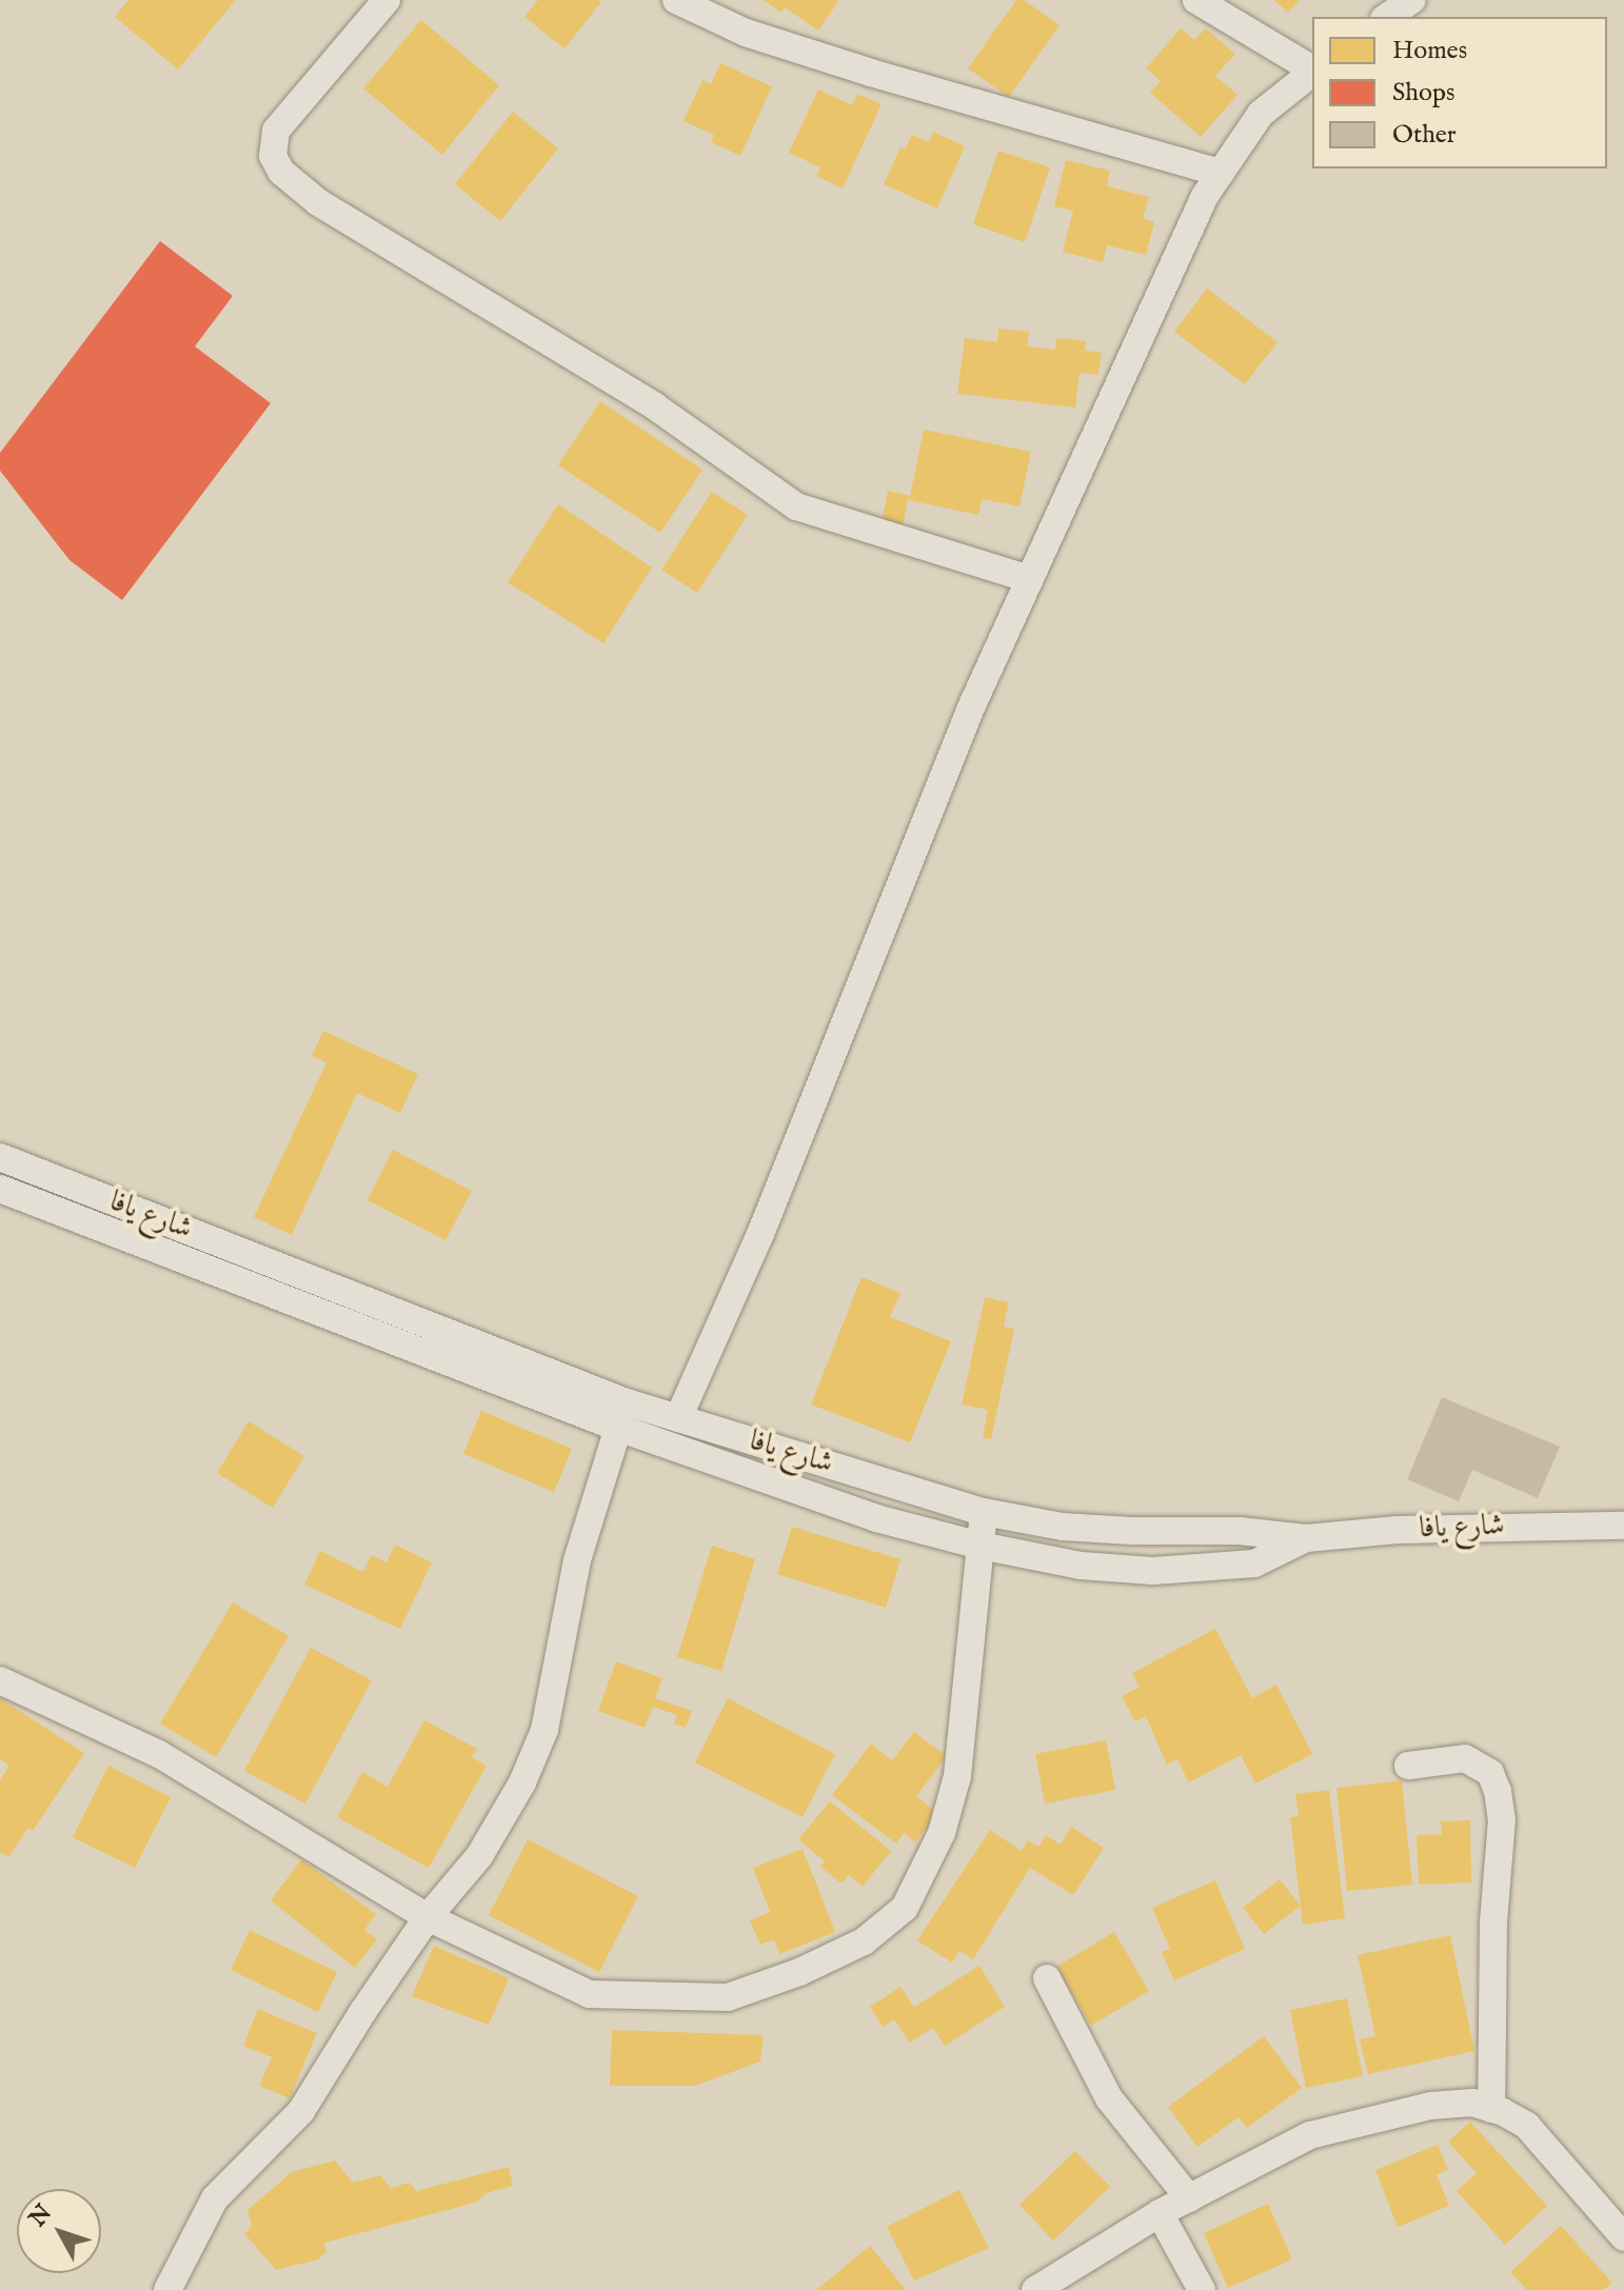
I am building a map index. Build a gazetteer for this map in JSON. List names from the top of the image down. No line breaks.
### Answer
{"streets":{"street":["شارع يافا"]},"legend":["Homes","Shops","Other"],"north":"top left"}
